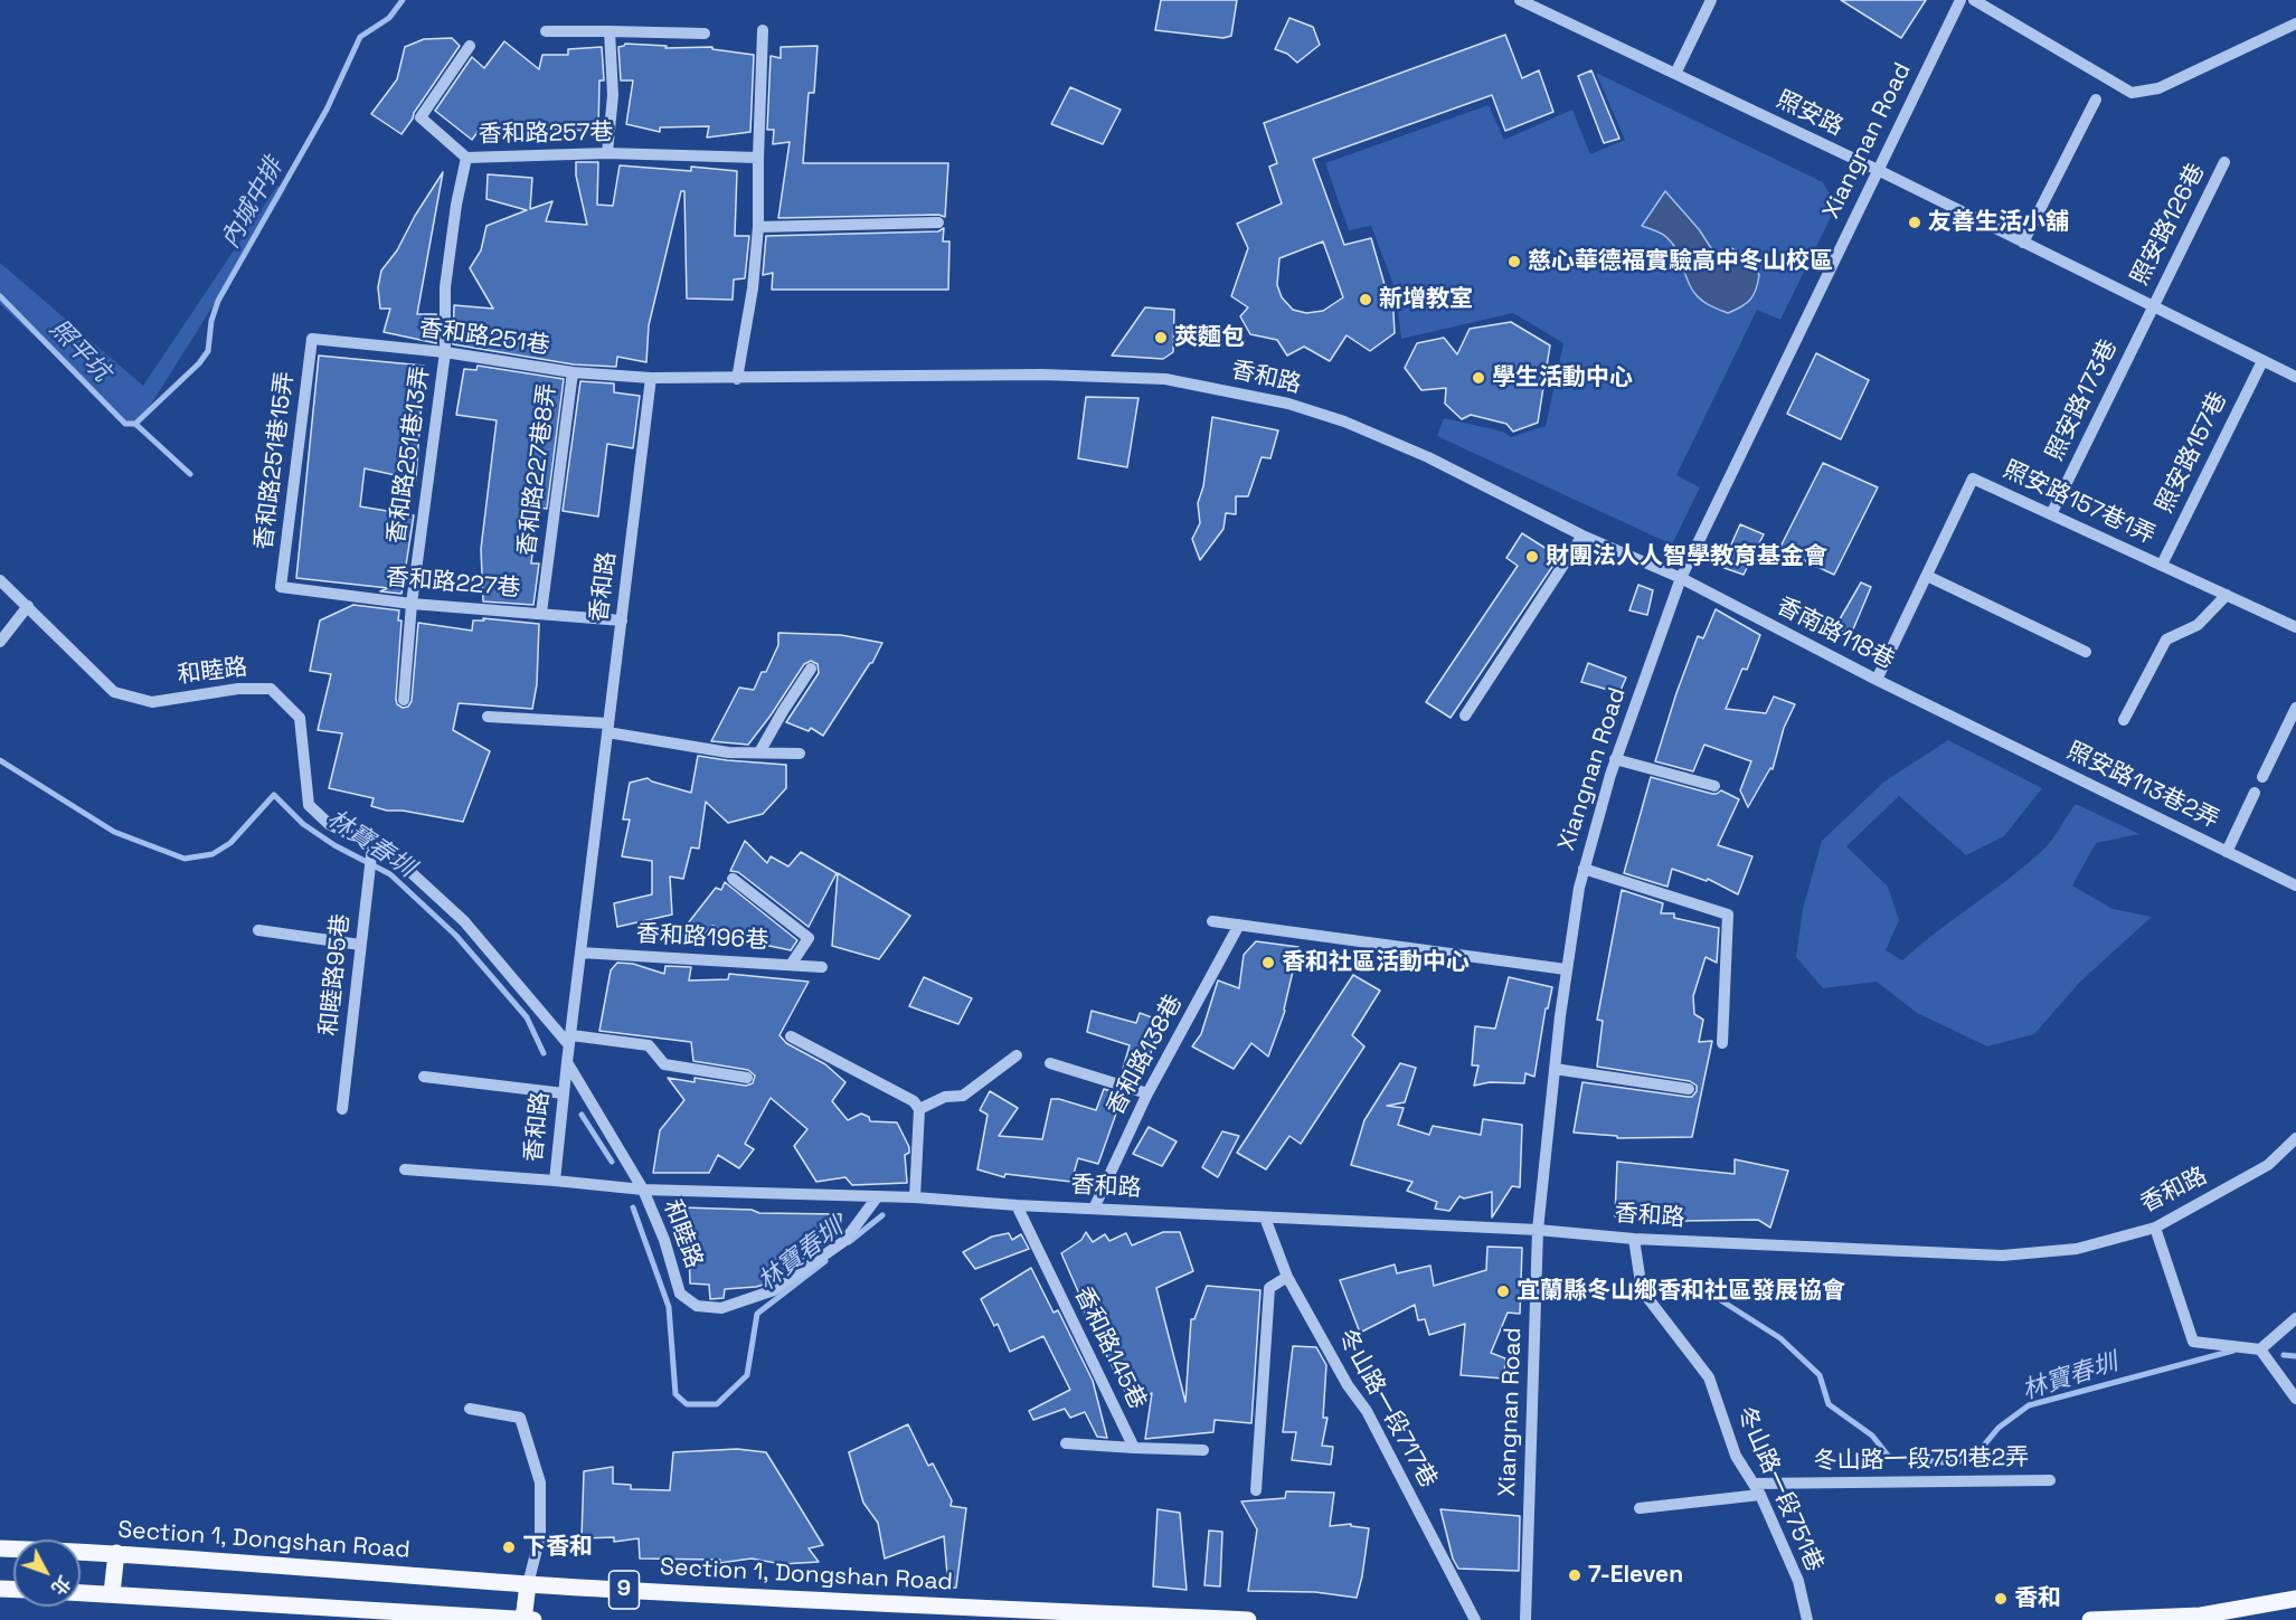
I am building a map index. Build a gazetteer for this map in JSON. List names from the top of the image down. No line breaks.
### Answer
{"streets":{"main road":["Section 1, Dongshan Road","9"],"street":["照安路","香和路257巷","Xiangnan Road","照安路126巷","香和路251巷","香和路","照安路173巷","照安路157巷","香和路251巷13弄","香和路251巷15弄","香和路227巷8弄","照安路157巷1弄","香和路227巷","香南路118巷","和睦路","照安路113巷2弄","香和路196巷","和睦路95巷","香和路138巷","香和路145巷","冬山路一段717巷","冬山路一段751巷2弄","冬山路一段751巷"]},"crossings":[["照安路","Xiangnan Road"],["照安路","照安路126巷"],["照安路","照安路173巷"],["照安路","照安路157巷"],["香和路257巷","香和路251巷"],["香和路257巷","香和路251巷13弄"],["Xiangnan Road","香和路"],["Xiangnan Road","香南路118巷"],["照安路126巷","照安路173巷"],["香和路251巷","香和路"],["香和路251巷","香和路251巷13弄"],["香和路251巷","香和路251巷15弄"],["香和路251巷","香和路227巷8弄"],["香和路","香和路227巷"],["香和路","香南路118巷"],["香和路","和睦路"],["香和路","香和路196巷"],["香和路","香和路138巷"],["香和路","香和路145巷"],["香和路","冬山路一段717巷"],["香和路","冬山路一段751巷"],["照安路173巷","照安路157巷1弄"],["照安路157巷","照安路157巷1弄"],["香和路251巷13弄","香和路227巷"],["香和路251巷15弄","香和路227巷"],["香和路227巷8弄","香和路227巷"],["照安路157巷1弄","香南路118巷"],["香南路118巷","照安路113巷2弄"],["和睦路","和睦路95巷"],["冬山路一段751巷2弄","冬山路一段751巷"]],"water":["內城中排","照平坑","林寶春圳"],"places":["友善生活小舖","慈心華德福實驗高中冬山校區","新增教室","莢麵包","學生活動中心","財團法人人智學教育基金會","香和社區活動中心","宜蘭縣冬山鄉香和社區發展協會","下香和","7-Eleven","香和"],"north":"bottom right"}
